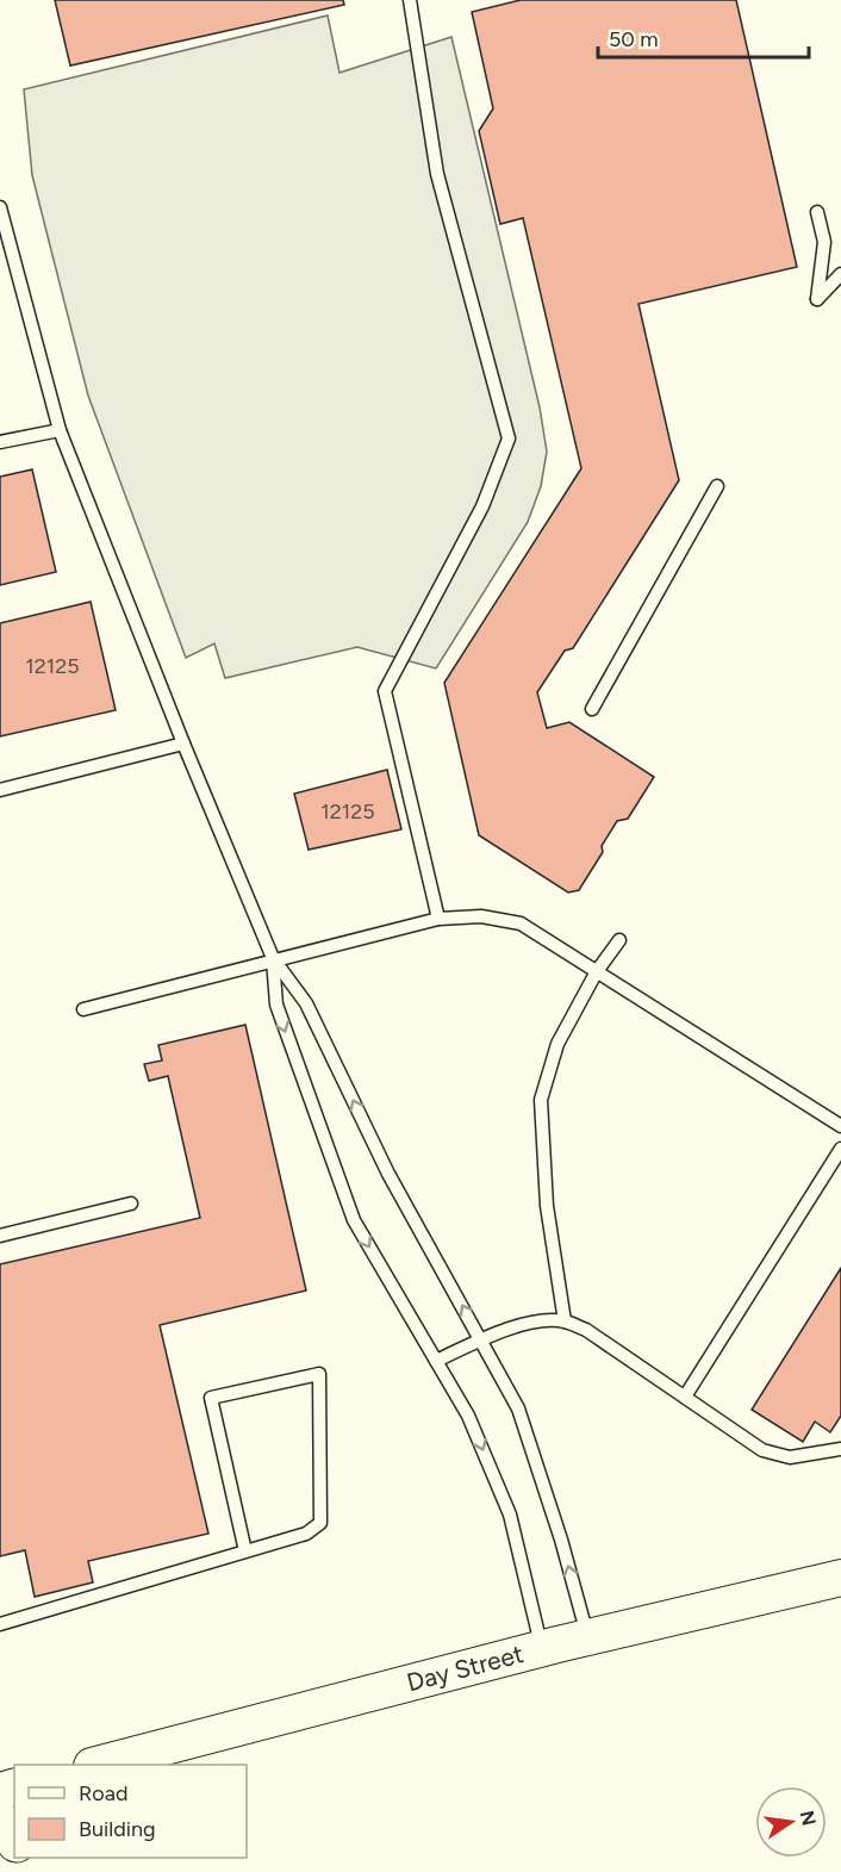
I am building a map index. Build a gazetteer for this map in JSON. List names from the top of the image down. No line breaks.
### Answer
{"streets":{"main road":["Day Street"]},"house_numbers":["12125","12125"],"legend":["Road","Building"],"scale_bar":"50 m","north":"right"}
